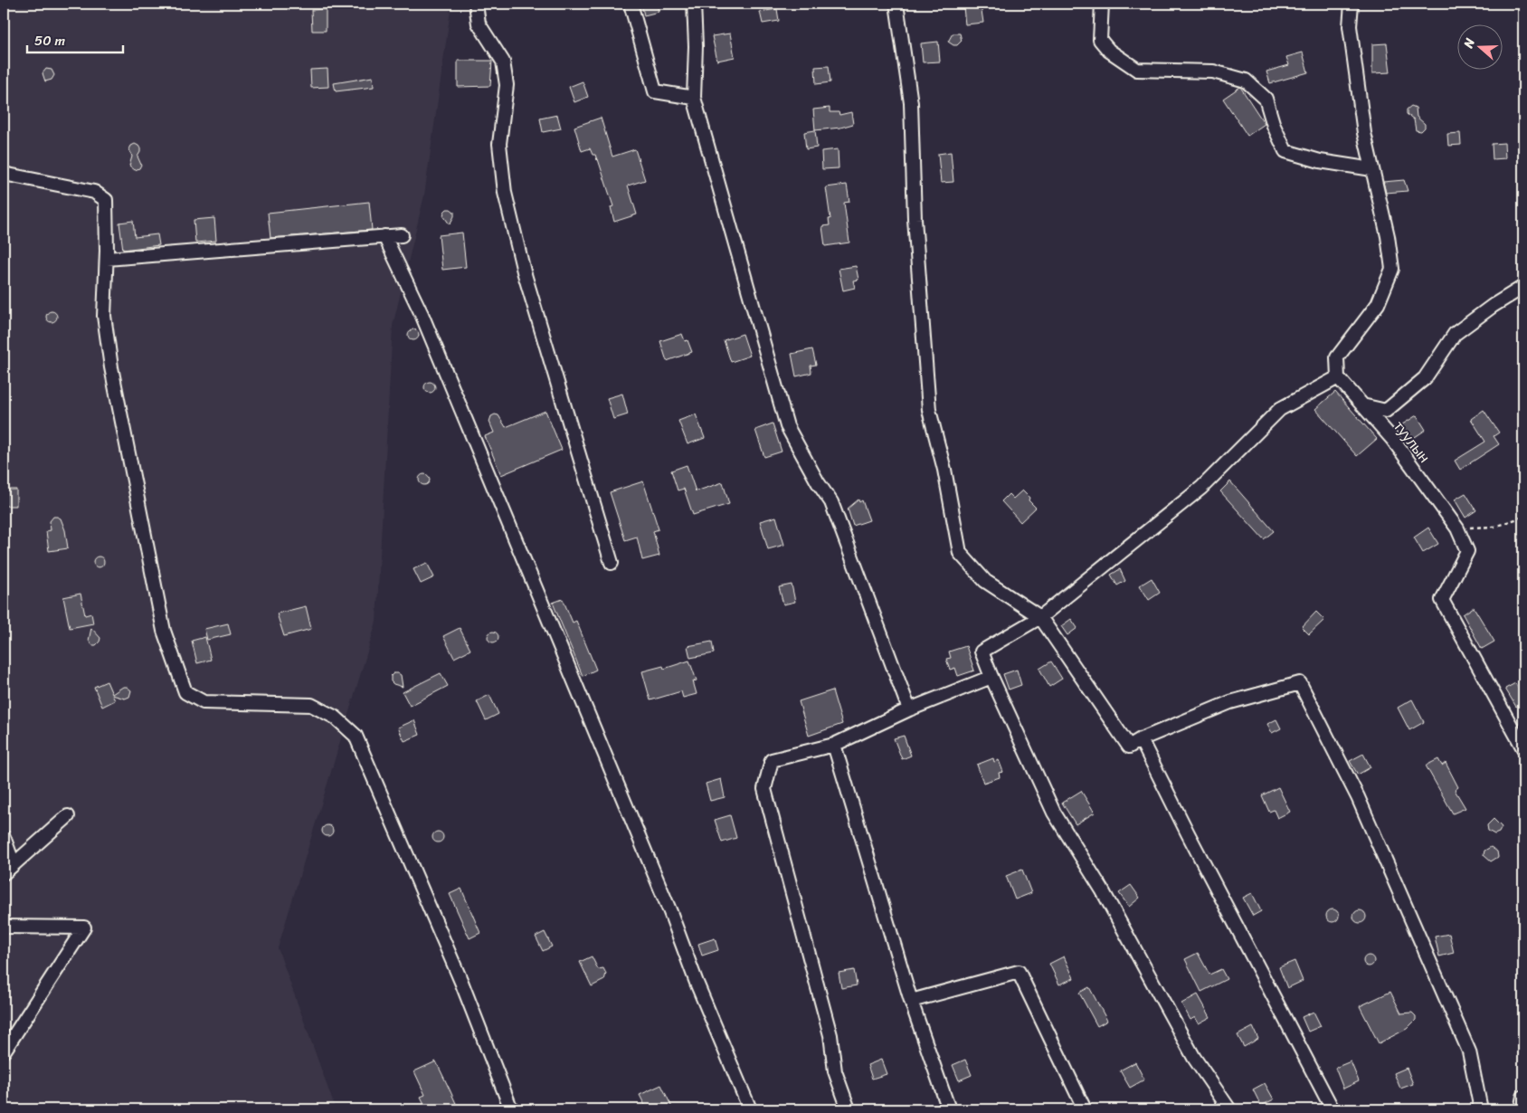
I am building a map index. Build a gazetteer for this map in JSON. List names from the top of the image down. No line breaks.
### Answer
{"streets":{"street":["туулын"]},"scale_bar":"50 m","north":"left"}
